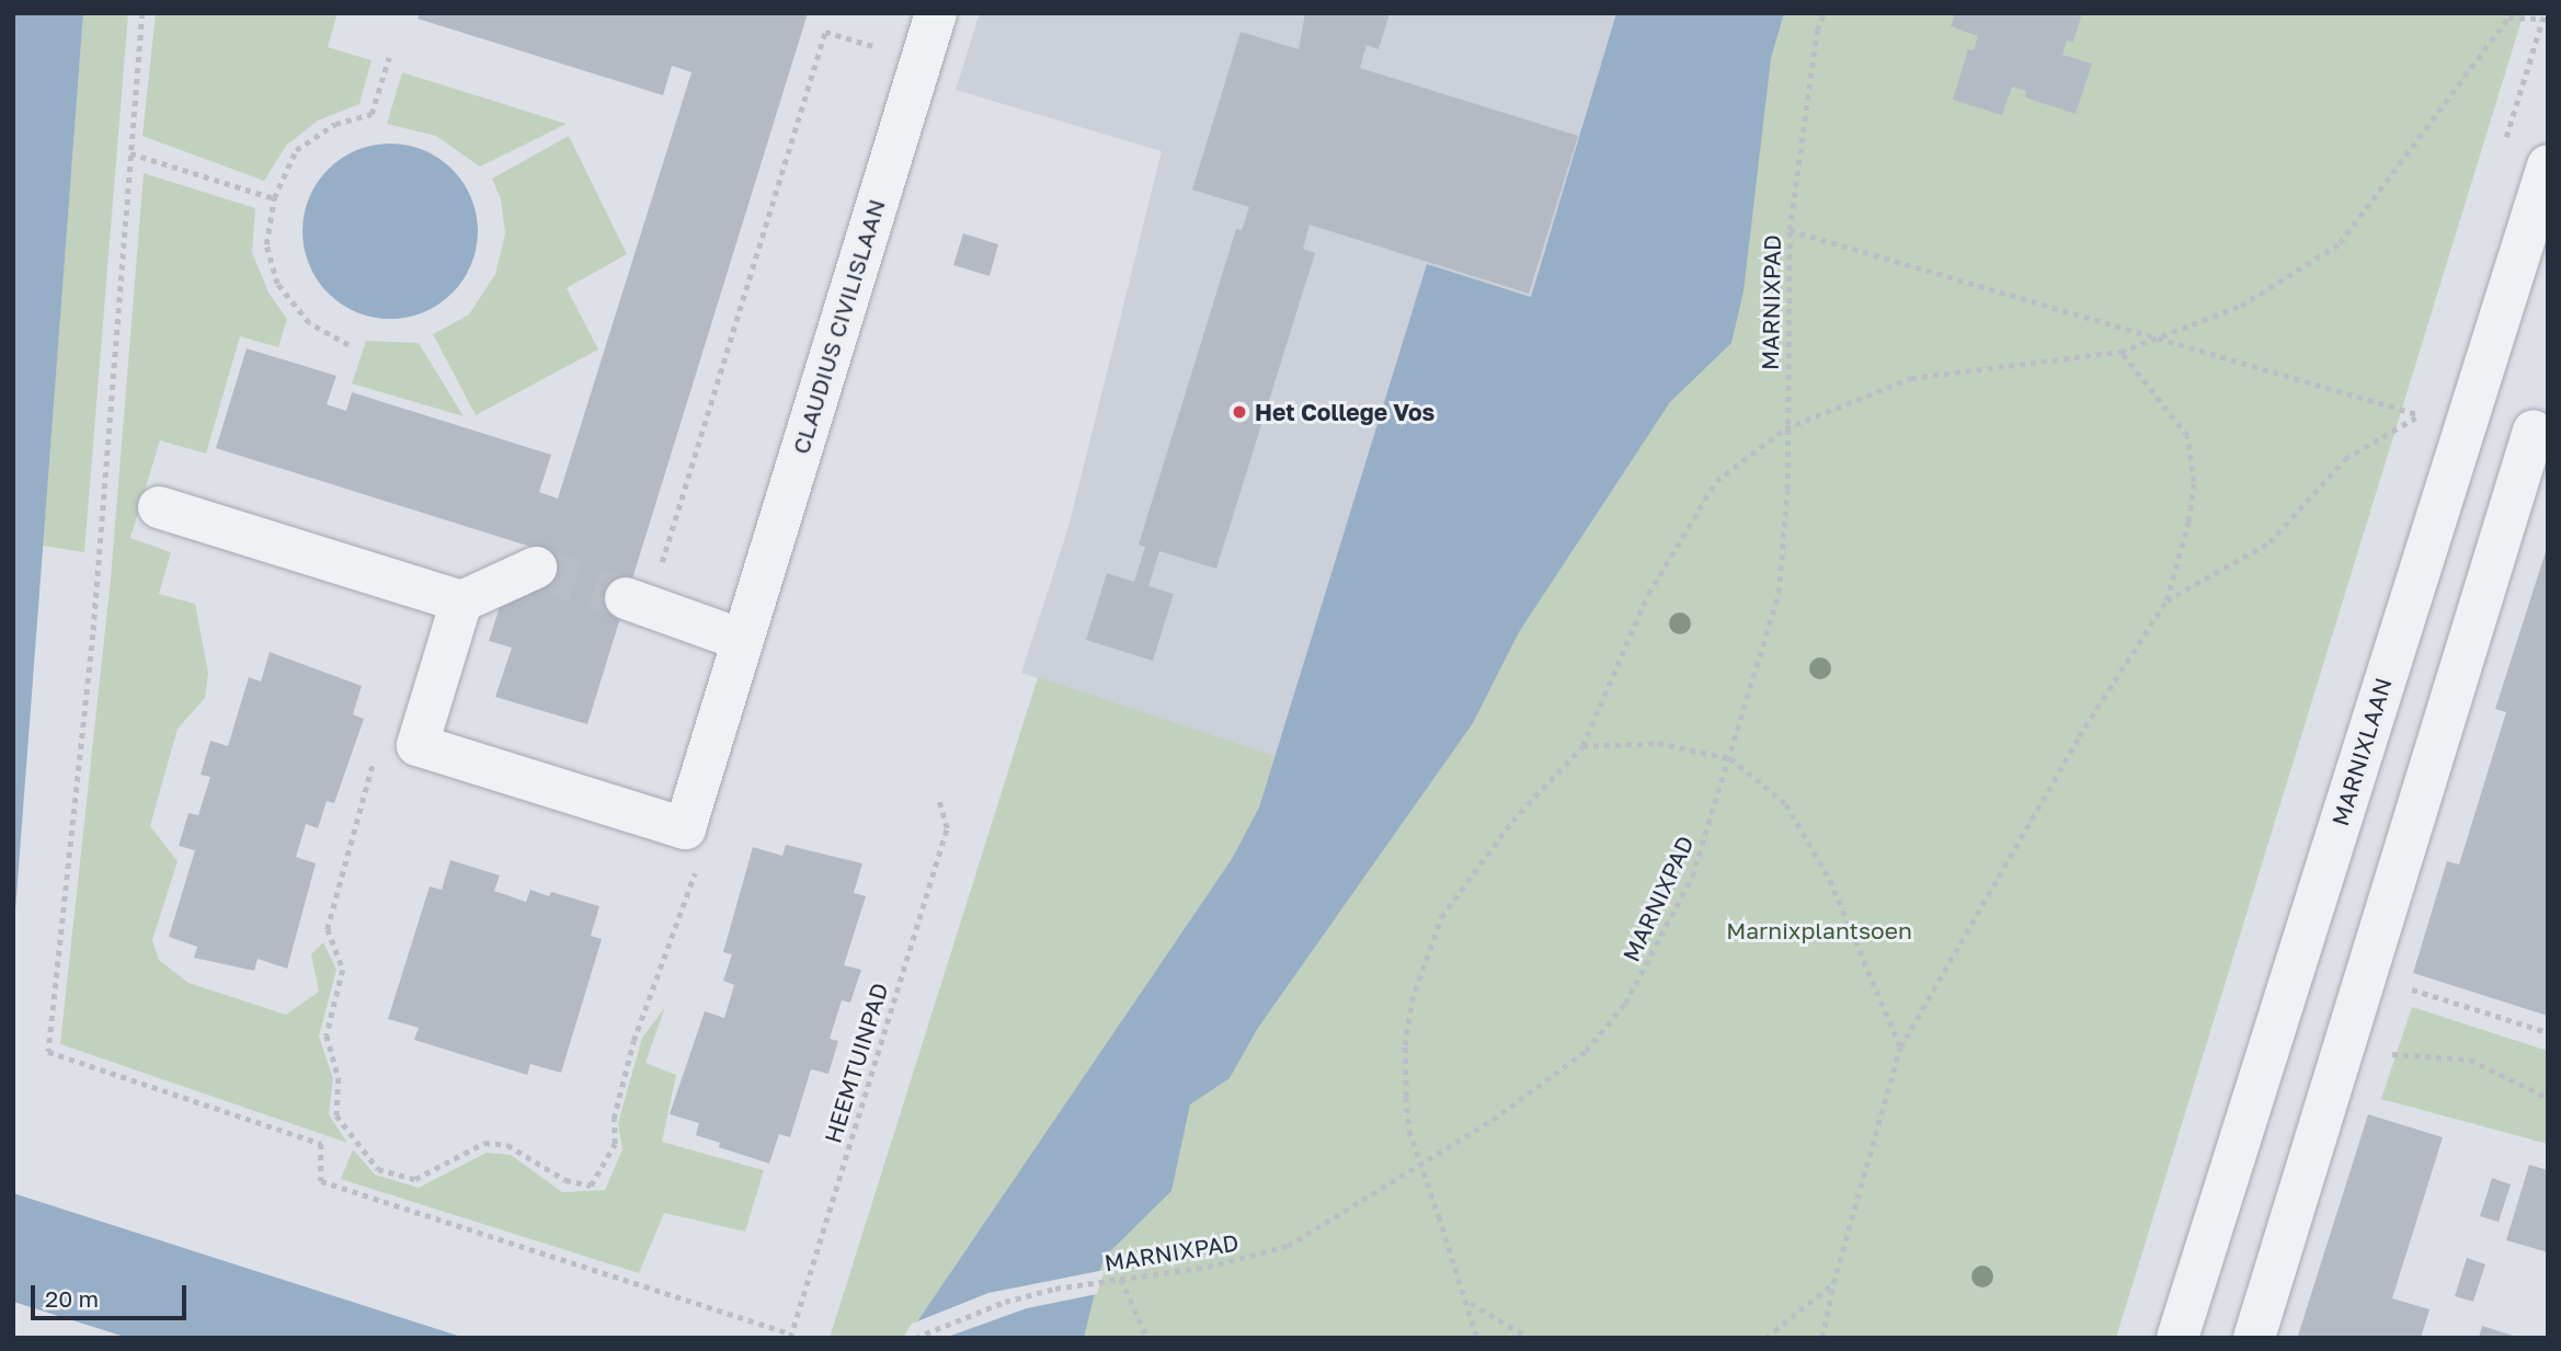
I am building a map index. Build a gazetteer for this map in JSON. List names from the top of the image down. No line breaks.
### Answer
{"streets":{"street":["CLAUDIUS CIVILISLAAN","MARNIXLAAN"],"path":["MARNIXPAD","HEEMTUINPAD"]},"parks":["Marnixplantsoen"],"places":["Het College Vos"],"scale_bar":"20 m"}
